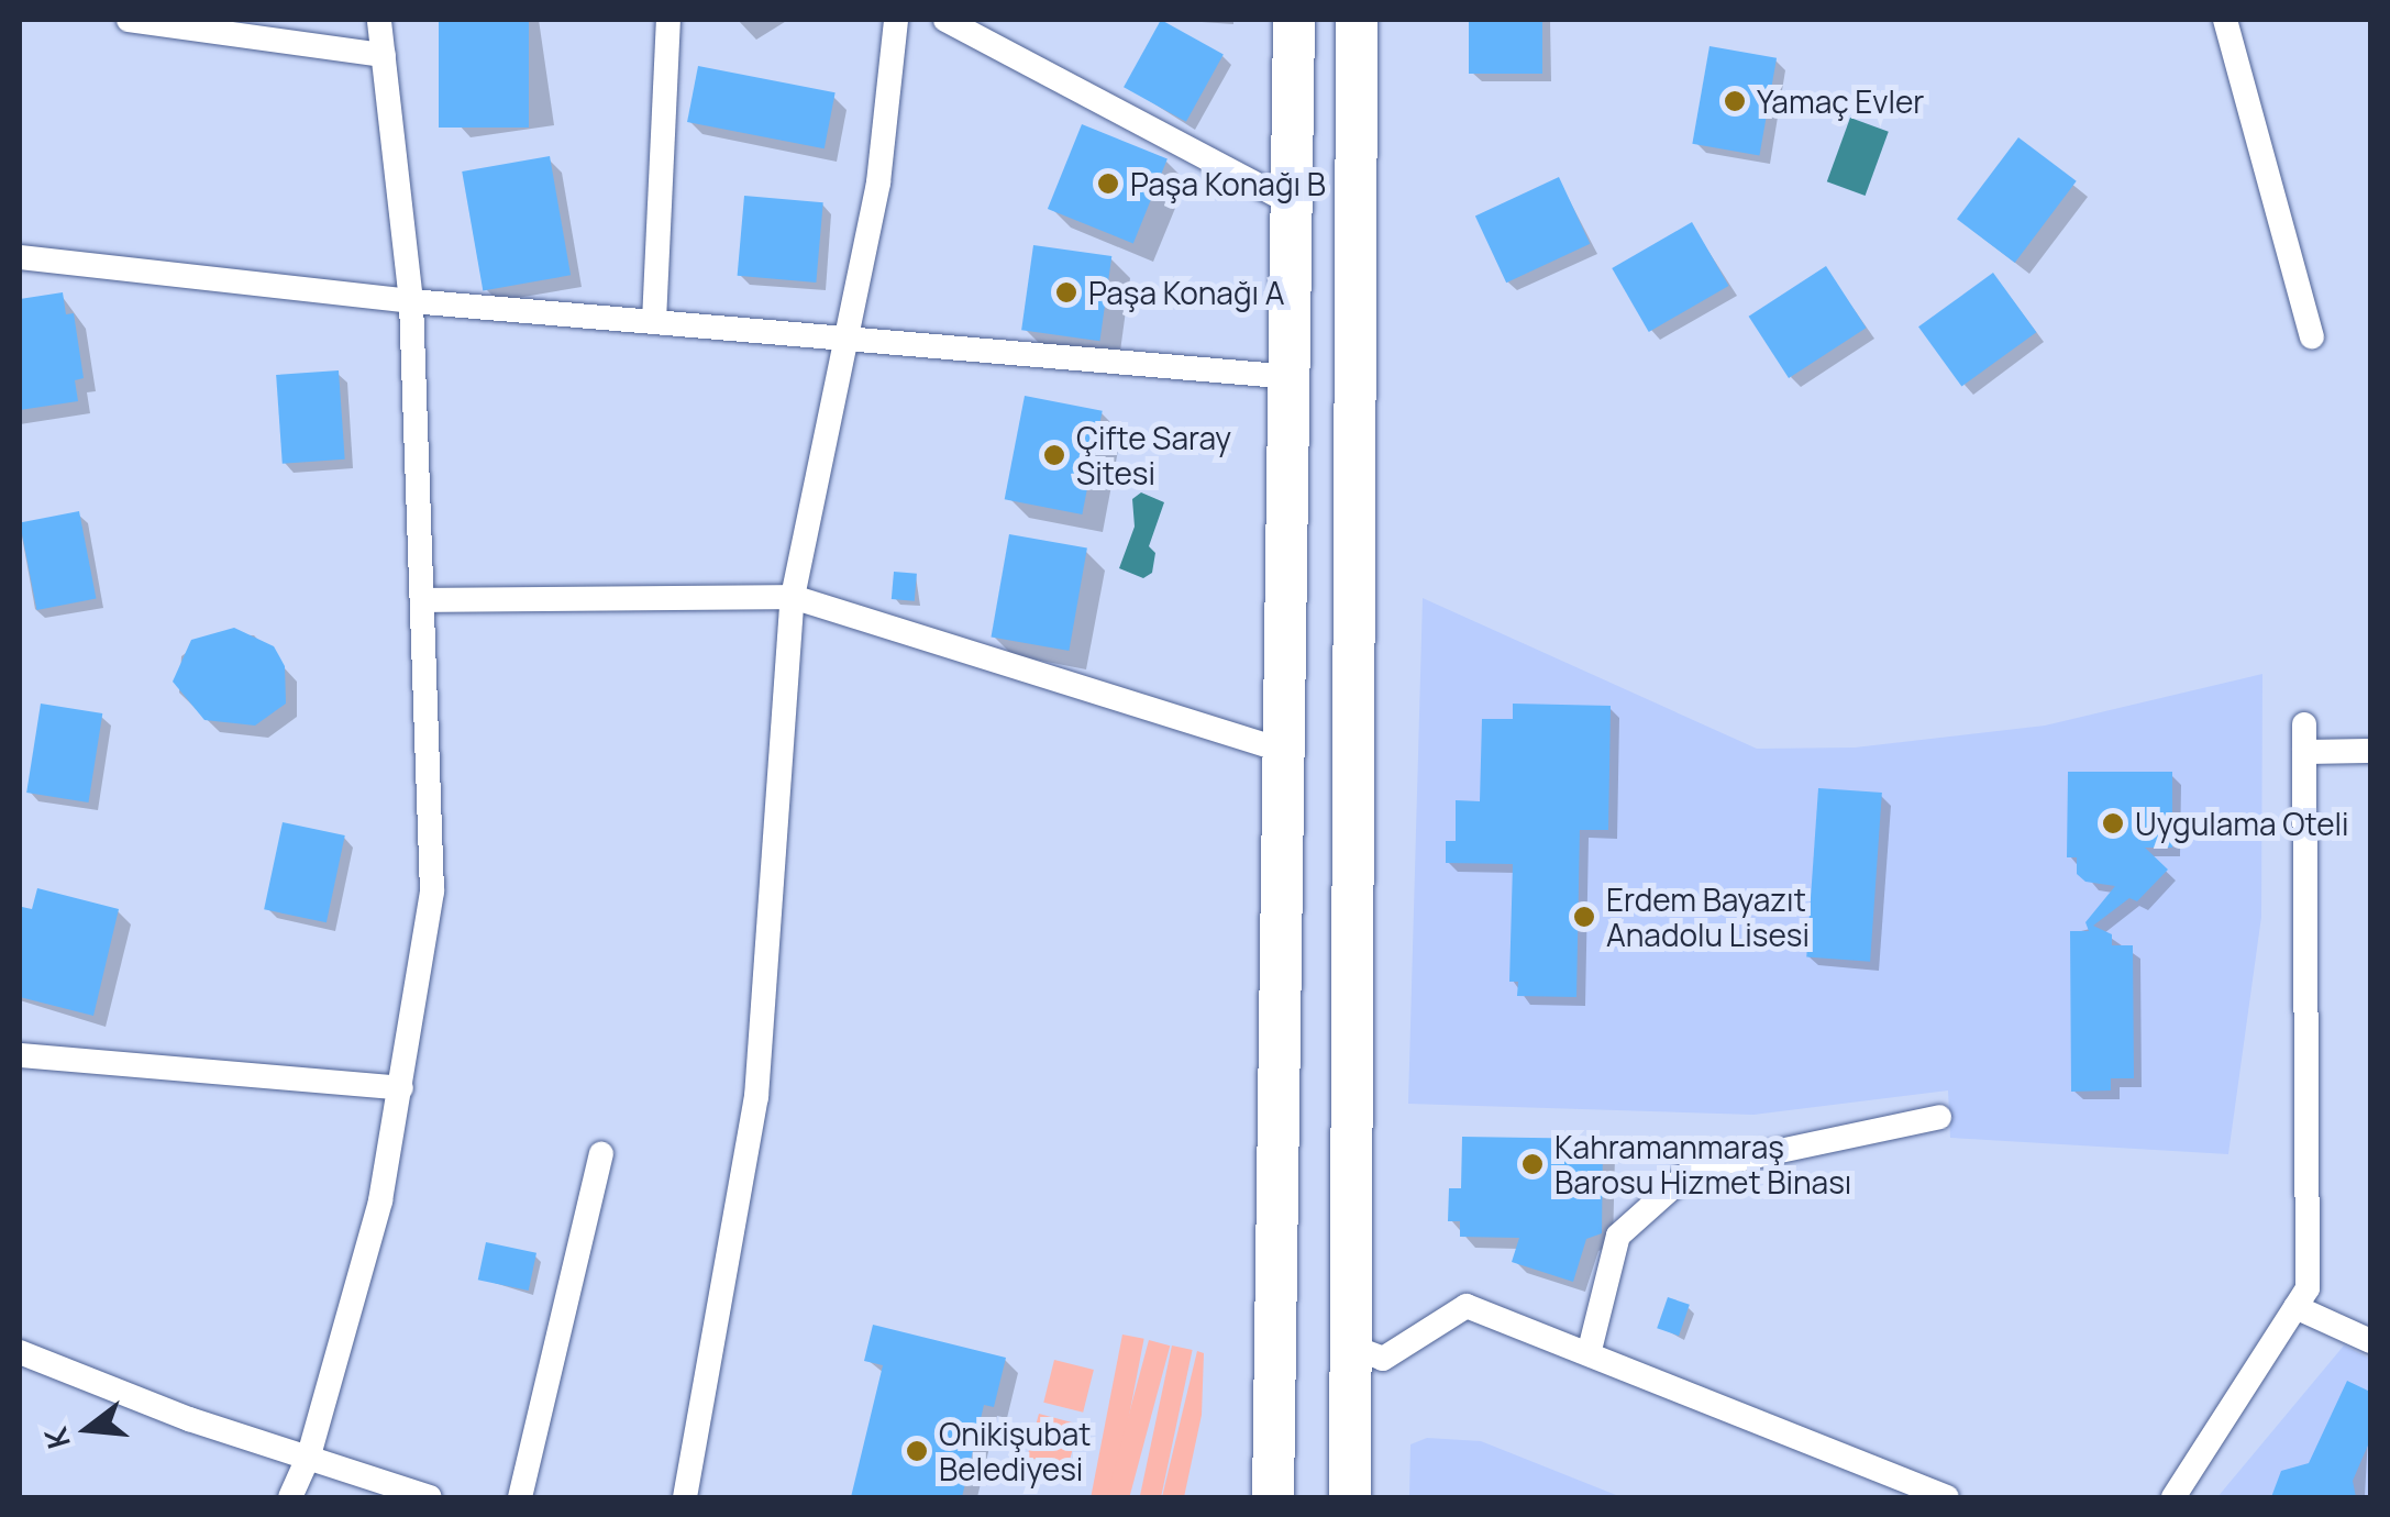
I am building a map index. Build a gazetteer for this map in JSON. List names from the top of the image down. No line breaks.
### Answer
{"places":["Yamaç Evler","Paşa Konağı B","Paşa Konağı A","Çifte Saray Sitesi","Uygulama Oteli","Erdem Bayazıt Anadolu Lisesi","Kahramanmaraş Barosu Hizmet Binası","Onikişubat Belediyesi"],"north":"left"}
